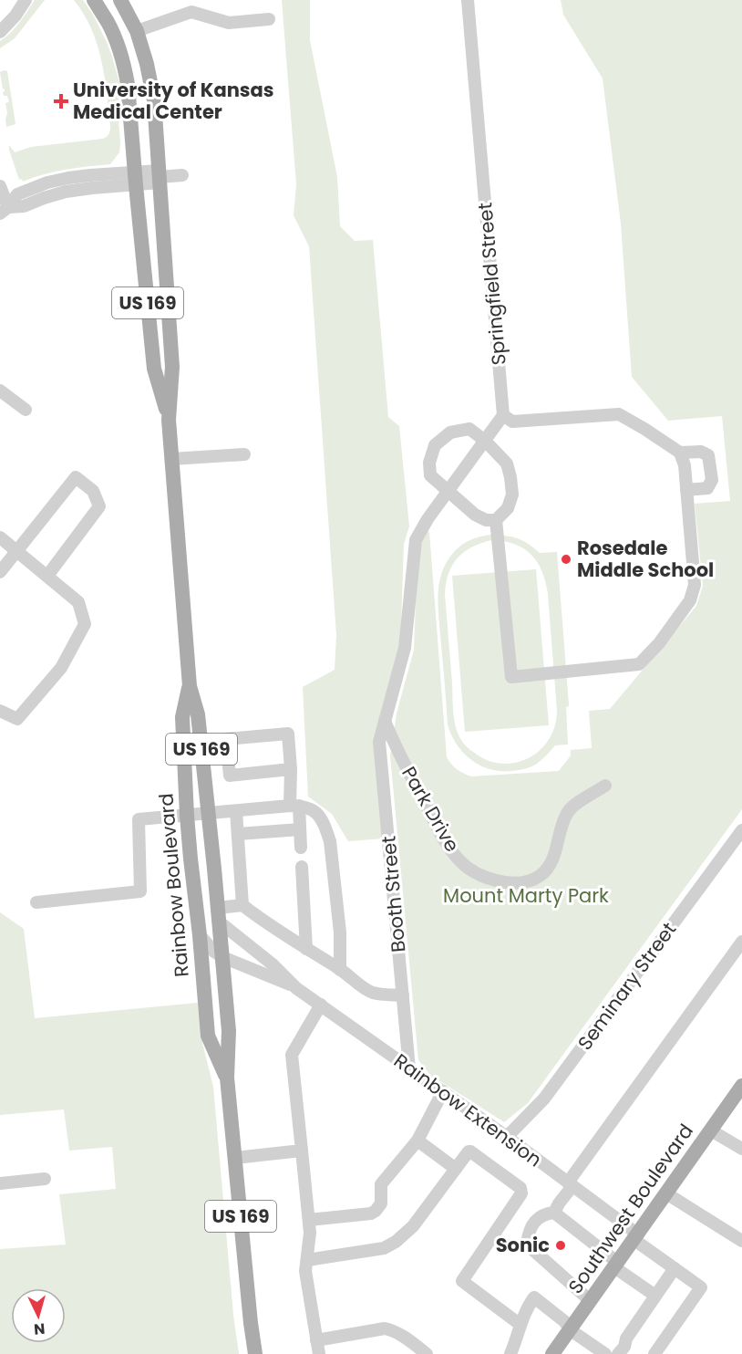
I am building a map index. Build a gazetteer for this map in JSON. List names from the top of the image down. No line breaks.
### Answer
{"streets":{"main road":["US 169","Rainbow Boulevard","Southwest Boulevard"],"street":["Springfield Street","Park Drive","Booth Street","Seminary Street","Rainbow Extension"]},"crossings":[["Park Drive","Booth Street"],["Rainbow Boulevard","Rainbow Extension"],["Booth Street","Rainbow Extension"],["Seminary Street","Rainbow Extension"],["Rainbow Extension","Southwest Boulevard"]],"parks":["Mount Marty Park"],"places":{"health":["University of Kansas Medical Center"],"other":["Rosedale Middle School","Sonic"]},"north":"bottom"}
